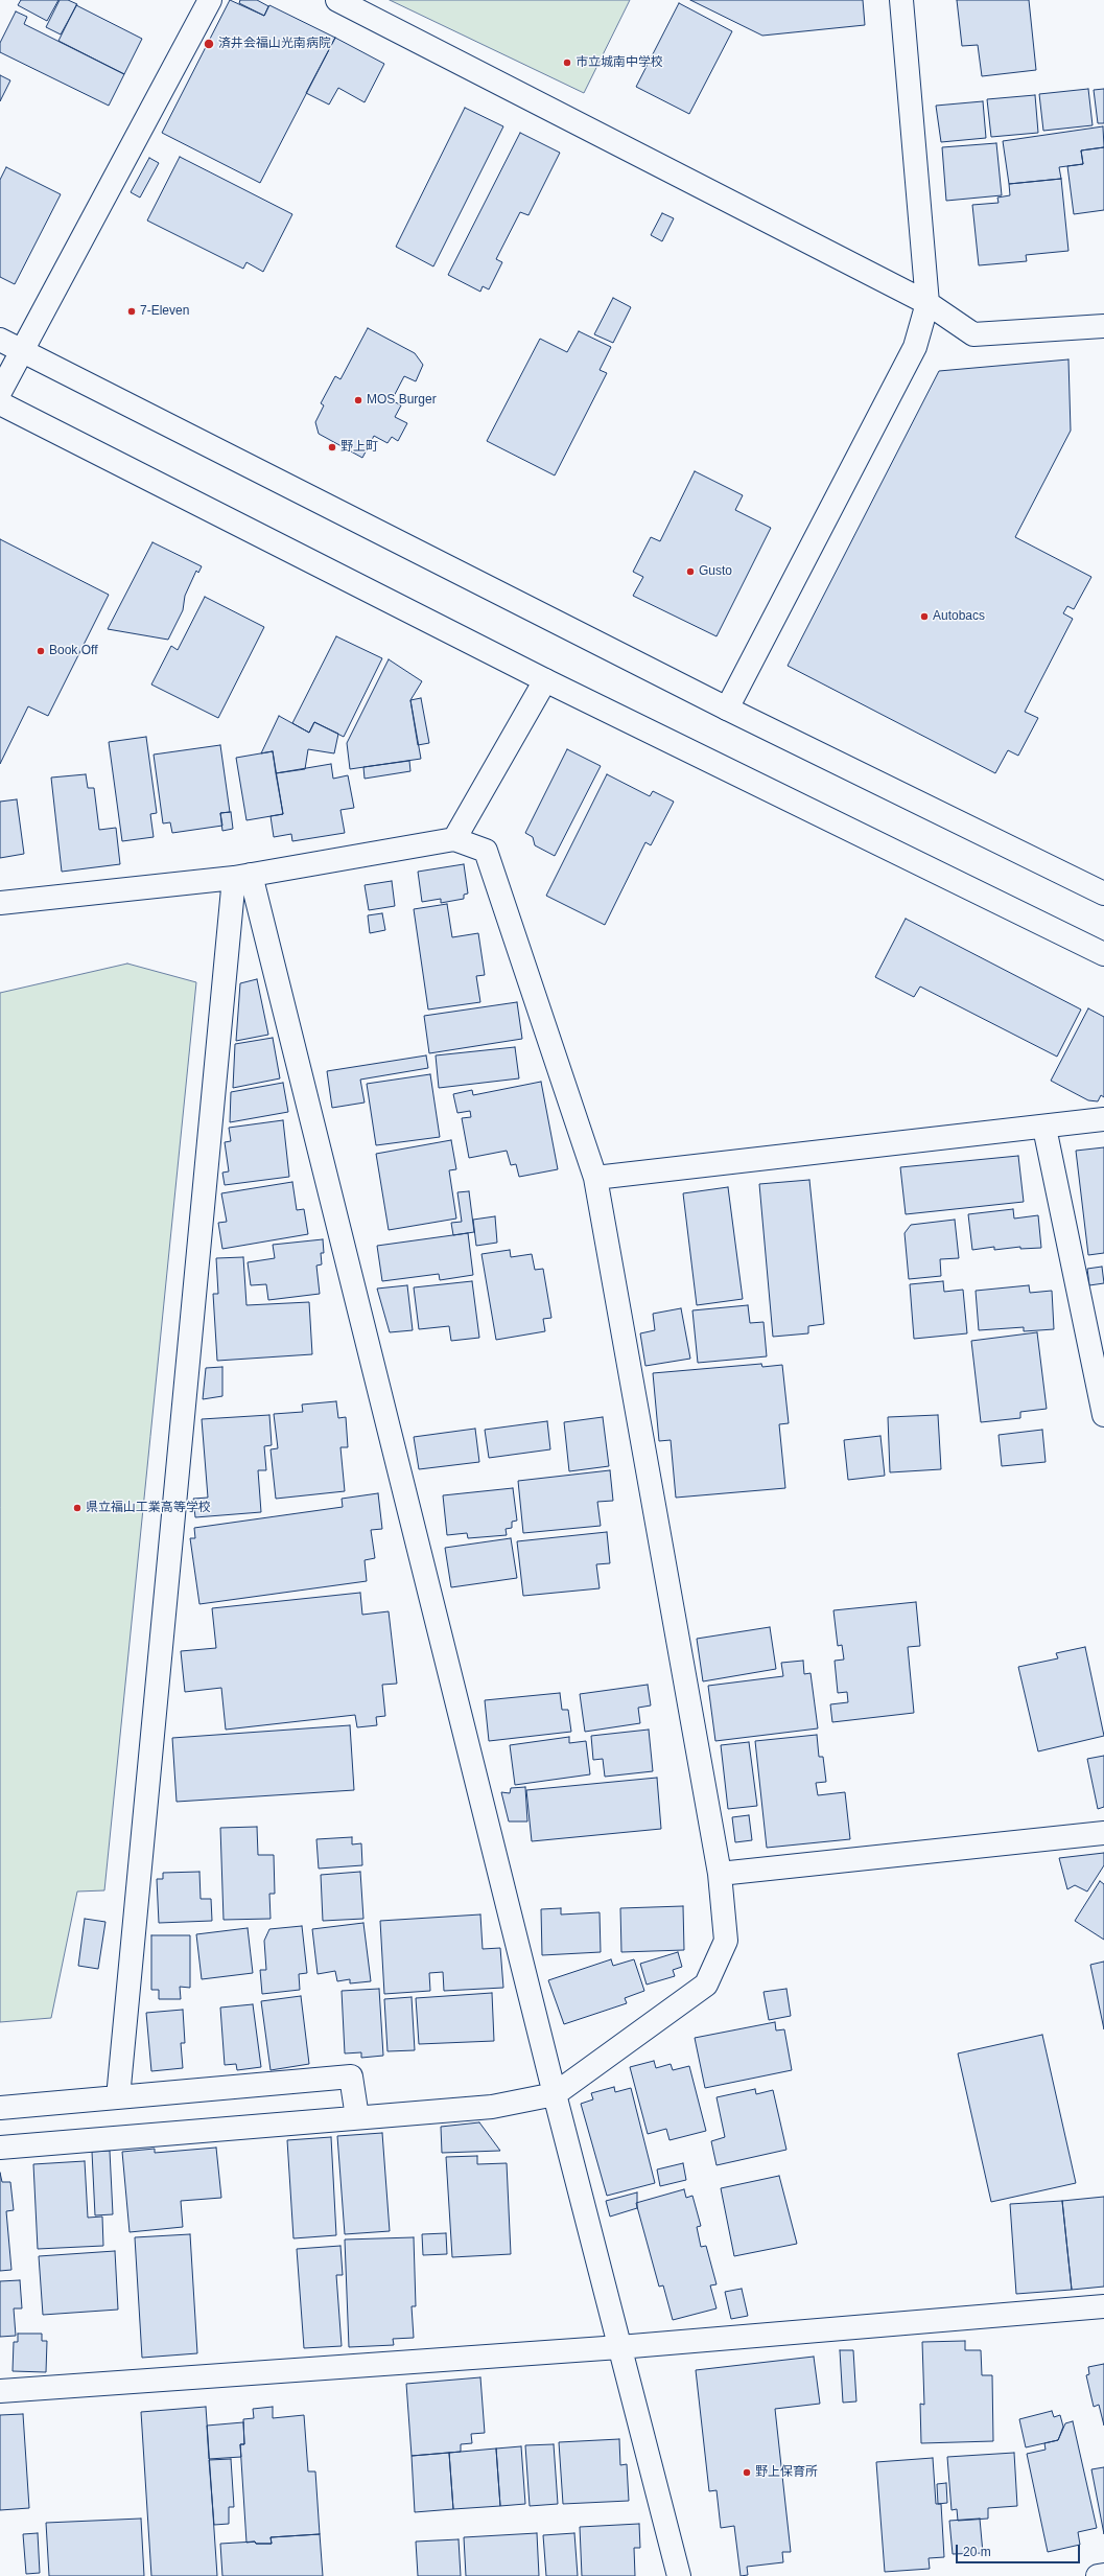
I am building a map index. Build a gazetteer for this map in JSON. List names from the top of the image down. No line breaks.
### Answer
{"places":["済井会福山光南病院","市立城南中学校","7-Eleven","MOS Burger","野上町","Gusto","Autobacs","Book Off","県立福山工業高等学校","野上保育所"],"scale_bar":"20 m"}
